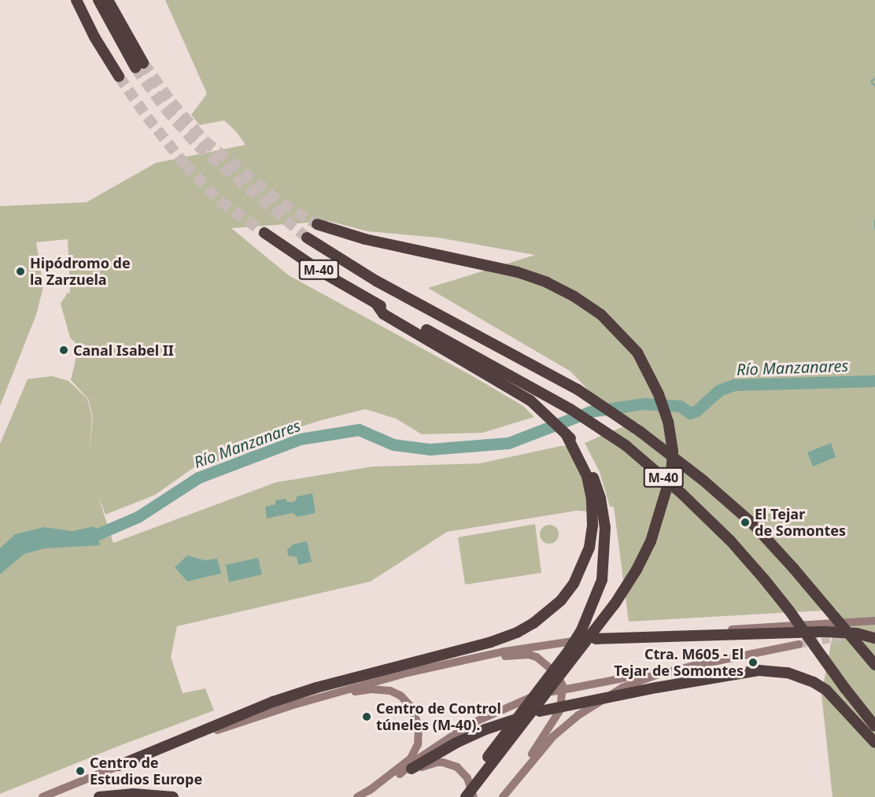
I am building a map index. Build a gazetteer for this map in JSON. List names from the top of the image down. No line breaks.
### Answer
{"streets":{"highway":["M-40"]},"water":["Río Manzanares"],"places":["Hipódromo de la Zarzuela","Canal Isabel II","El Tejar de Somontes","Ctra. M605 - El Tejar de Somontes","Centro de Control túneles (M-40).","Centro de Estudios Europe"]}
